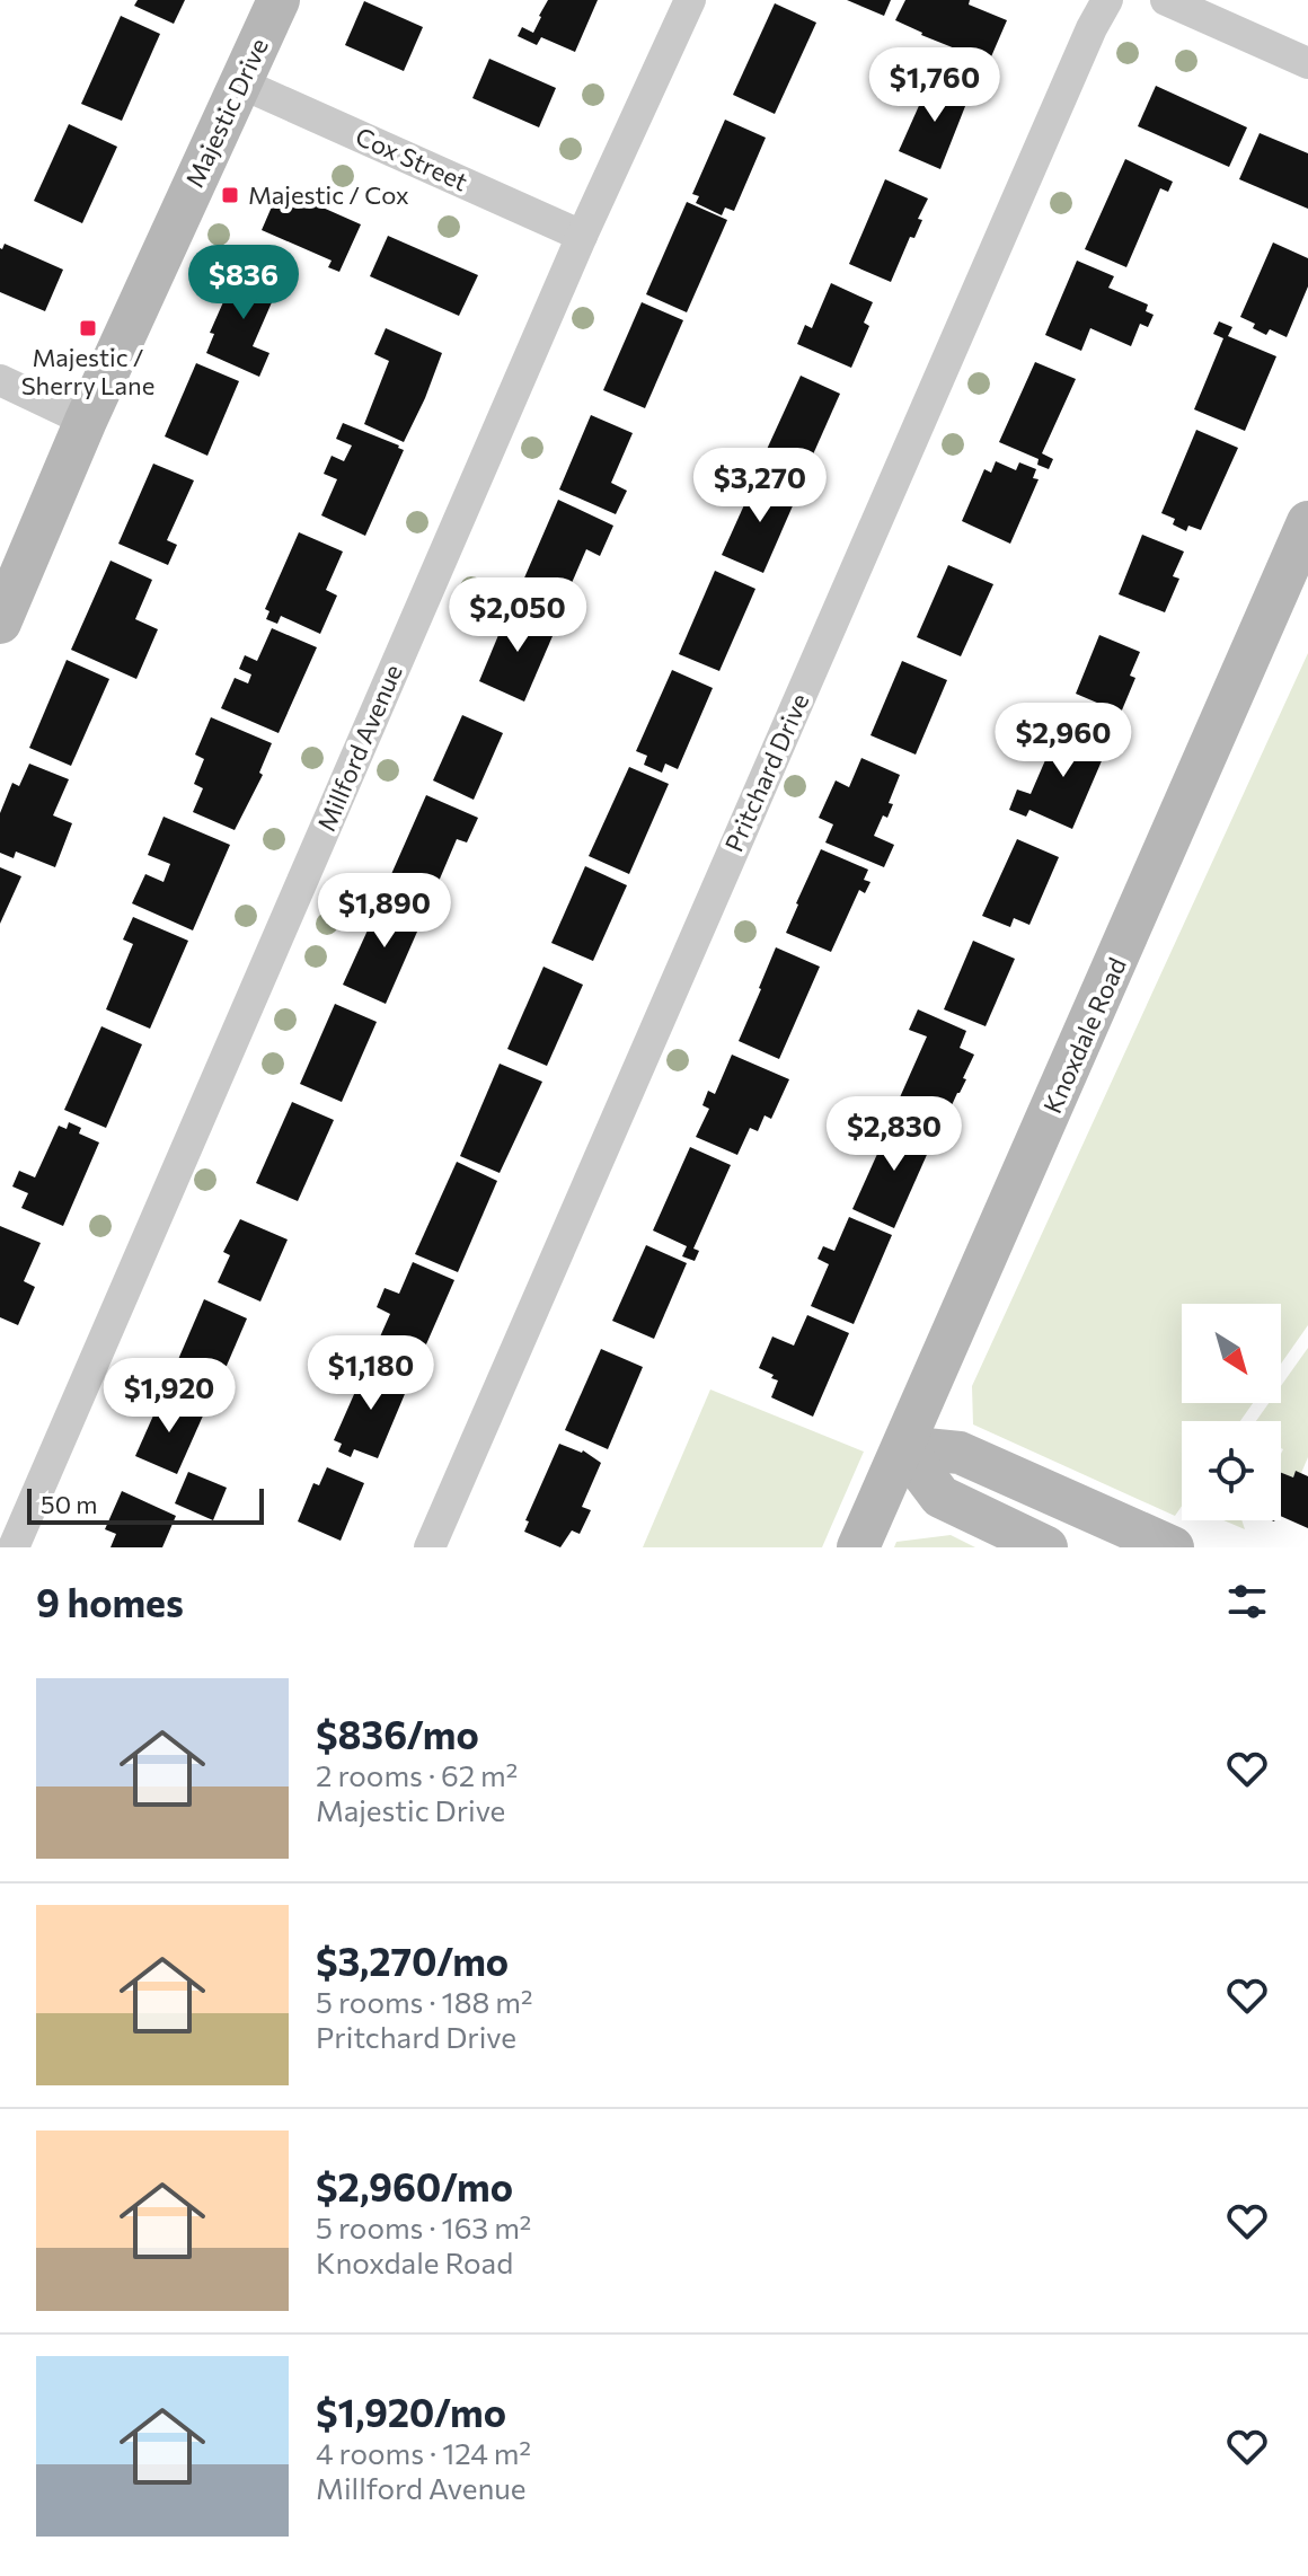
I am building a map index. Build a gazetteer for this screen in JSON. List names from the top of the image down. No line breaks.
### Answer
{"streets":{"street":["Majestic Drive","Cox Street","Millford Avenue","Pritchard Drive","Knoxdale Road"]},"crossings":[["Majestic Drive","Cox Street"],["Cox Street","Millford Avenue"]],"places":{"transit":["Majestic / Cox","Majestic / Sherry Lane"]},"scale_bar":"50 m","north":"bottom right","page":{"price":["$1,760","$836","$3,270","$2,050","$2,960","$1,890","$2,830","$1,180","$1,920"],"scale":"50 m","heading":"9 homes","list":[{"name":"$836/mo","note":"2 rooms · 62 m² · Majestic Drive"},{"name":"$3,270/mo","note":"5 rooms · 188 m² · Pritchard Drive"},{"name":"$2,960/mo","note":"5 rooms · 163 m² · Knoxdale Road"},{"name":"$1,920/mo","note":"4 rooms · 124 m² · Millford Avenue"}]}}
